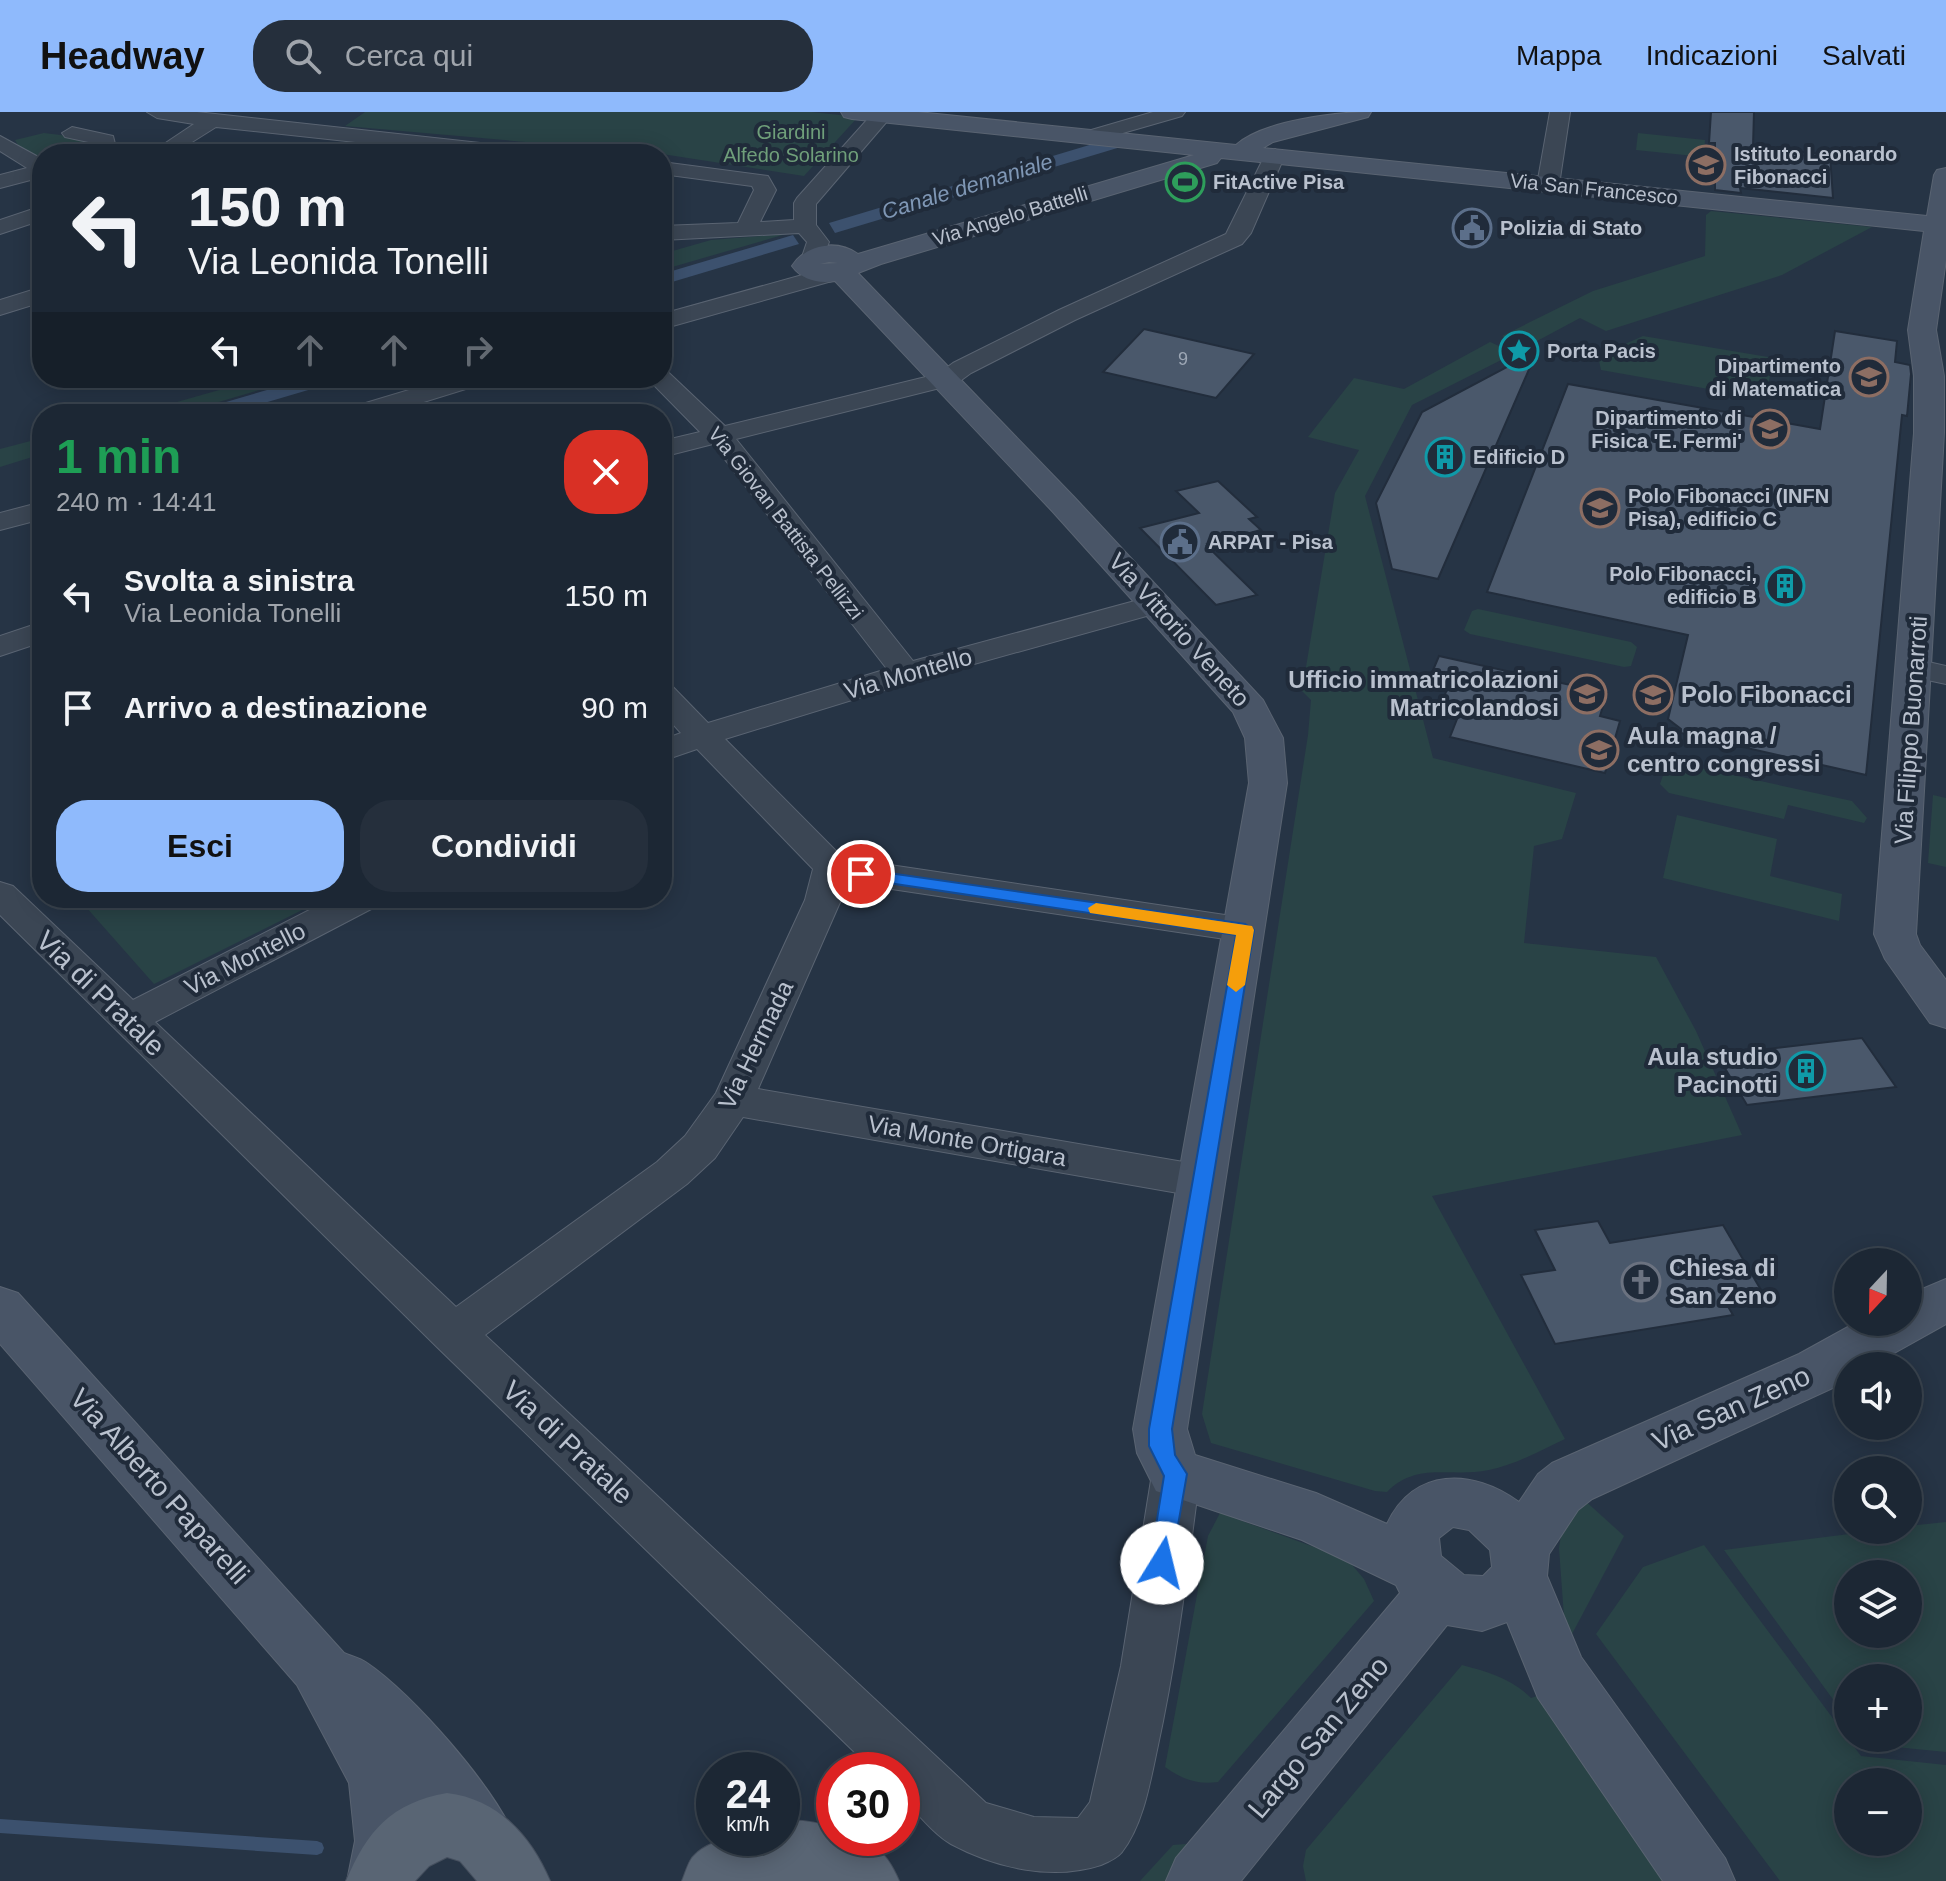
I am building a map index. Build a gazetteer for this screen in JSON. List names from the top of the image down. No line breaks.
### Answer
{"streets":{"main road":["Via San Francesco","Via Angelo Battelli","Via Vittorio Veneto","Via Filippo Buonarroti","Via San Zeno","Via Alberto Paparelli","Largo San Zeno"],"street":["Via Giovan Battista Pellizzi","Via Montello","Via di Pratale","Via Hermada","Via Monte Ortigara"]},"crossings":[["Via San Francesco","Via Angelo Battelli"],["Via San Francesco","Via Filippo Buonarroti"],["Via Angelo Battelli","Via Vittorio Veneto"],["Via Giovan Battista Pellizzi","Via Montello"],["Via Vittorio Veneto","Via Montello"],["Via Vittorio Veneto","Via di Pratale"],["Via Vittorio Veneto","Via Monte Ortigara"],["Via Montello","Via di Pratale"],["Via di Pratale","Via Hermada"],["Via Hermada","Via Monte Ortigara"],["Via San Zeno","Largo San Zeno"]],"water":["Canale demaniale"],"parks":["Giardini Alfedo Solarino"],"places":{"school or university":["Istituto Leonardo Fibonacci","Dipartimento di Matematica","Dipartimento di Fisica 'E. Fermi'","Polo Fibonacci (INFN Pisa), edificio C","Ufficio immatricolazioni Matricolandosi","Polo Fibonacci","Aula magna / centro congressi"],"sports":["FitActive Pisa"],"public building":["Polizia di Stato","ARPAT - Pisa"],"place":["Porta Pacis"],"building":["Edificio D","Polo Fibonacci, edificio B","Aula studio Pacinotti"],"church":["Chiesa di San Zeno"]},"house_numbers":["9"],"north":"bottom","page":{"header":"Headway","search":"Cerca qui","nav":["Mappa","Indicazioni","Salvati"],"turn":["150 m","Via Leonida Tonelli"],"heading":["1 min","240 m · 14:41"],"list":[{"name":"Svolta a sinistra","note":"Via Leonida Tonelli","value":"150 m"},{"name":"Arrivo a destinazione","value":"90 m"}],"buttons":["Esci","Condividi"],"map_buttons":["+","−"],"speed":"24 km/h","limit":"30"}}
